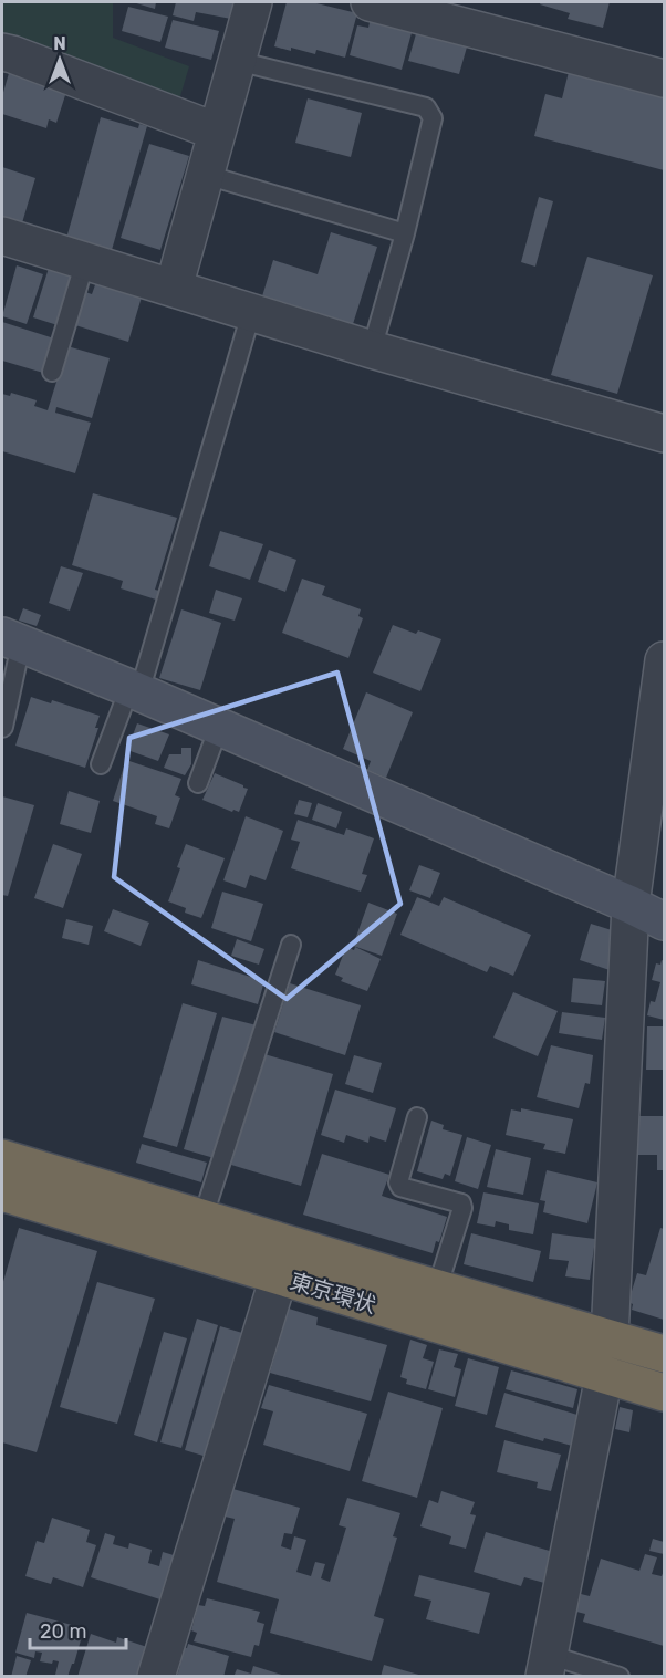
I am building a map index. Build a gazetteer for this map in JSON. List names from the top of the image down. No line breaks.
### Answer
{"streets":{"highway":["東京環状"]},"scale_bar":"20 m","north":"top"}
